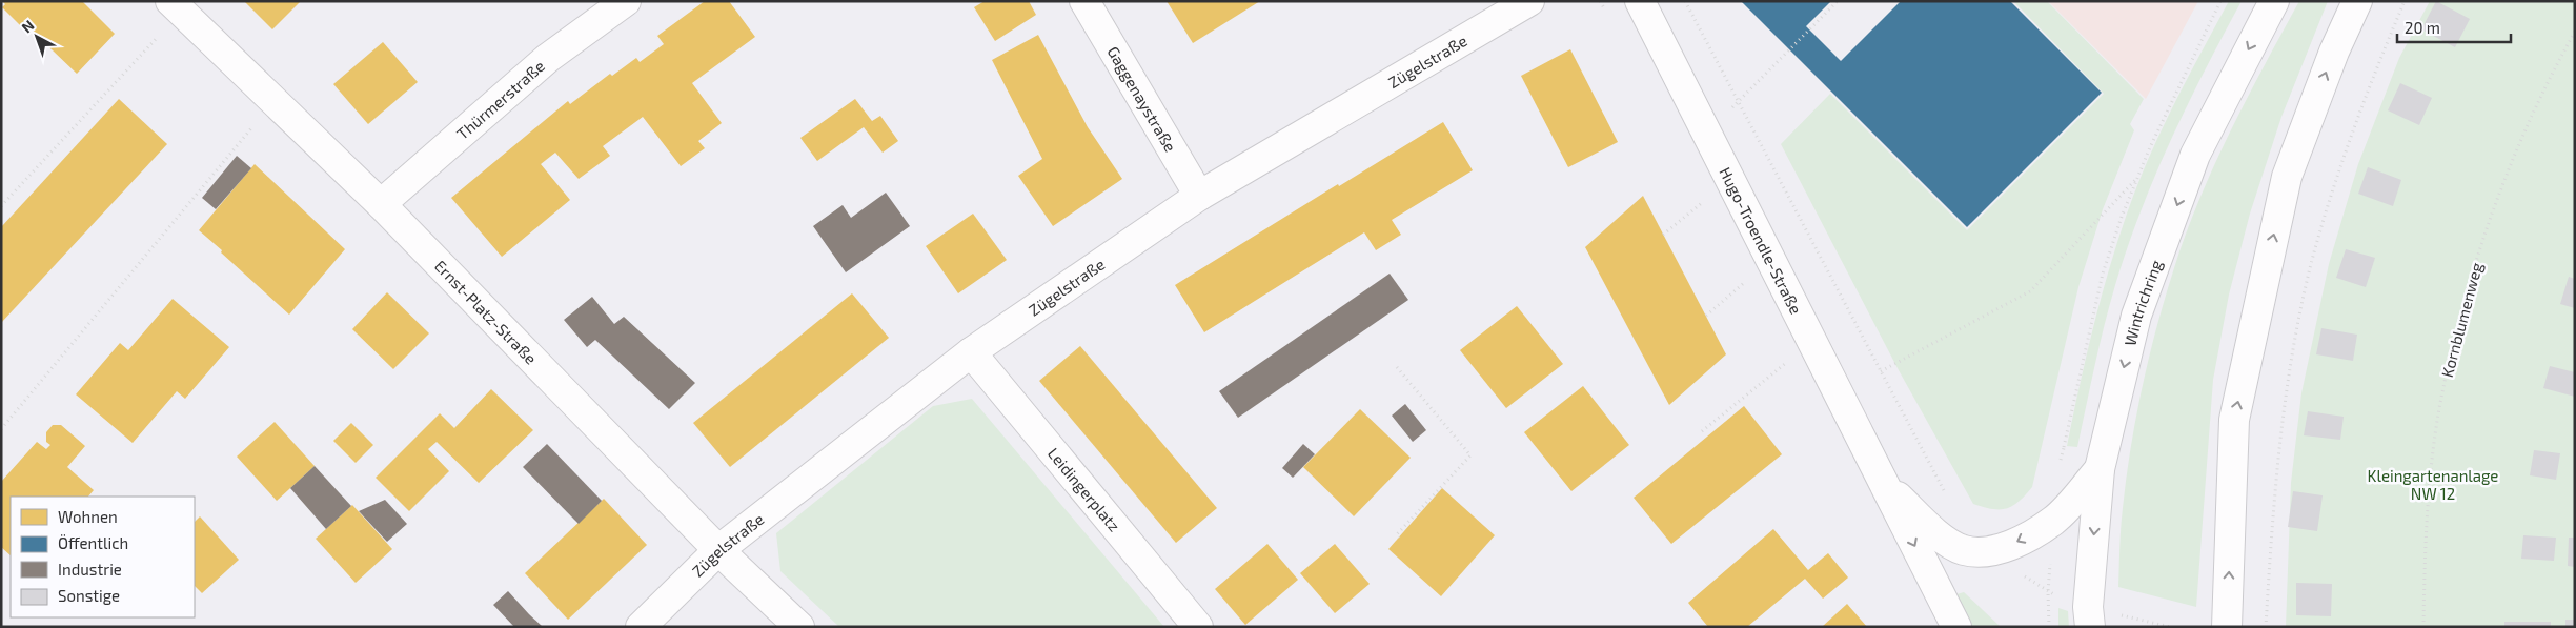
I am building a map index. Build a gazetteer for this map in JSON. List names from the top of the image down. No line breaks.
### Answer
{"streets":{"street":["Zügelstraße","Gaggenaystraße","Thürmerstraße","Hugo-Troendle-Straße","Wintrichring","Ernst-Platz-Straße","Leidingerplatz"],"path":["Kornblumenweg"]},"crossings":[["Zügelstraße","Gaggenaystraße"],["Zügelstraße","Ernst-Platz-Straße"],["Zügelstraße","Leidingerplatz"],["Thürmerstraße","Ernst-Platz-Straße"],["Hugo-Troendle-Straße","Wintrichring"]],"parks":["Kleingartenanlage NW 12"],"legend":["Wohnen","Öffentlich","Industrie","Sonstige"],"scale_bar":"20 m","north":"top left"}
